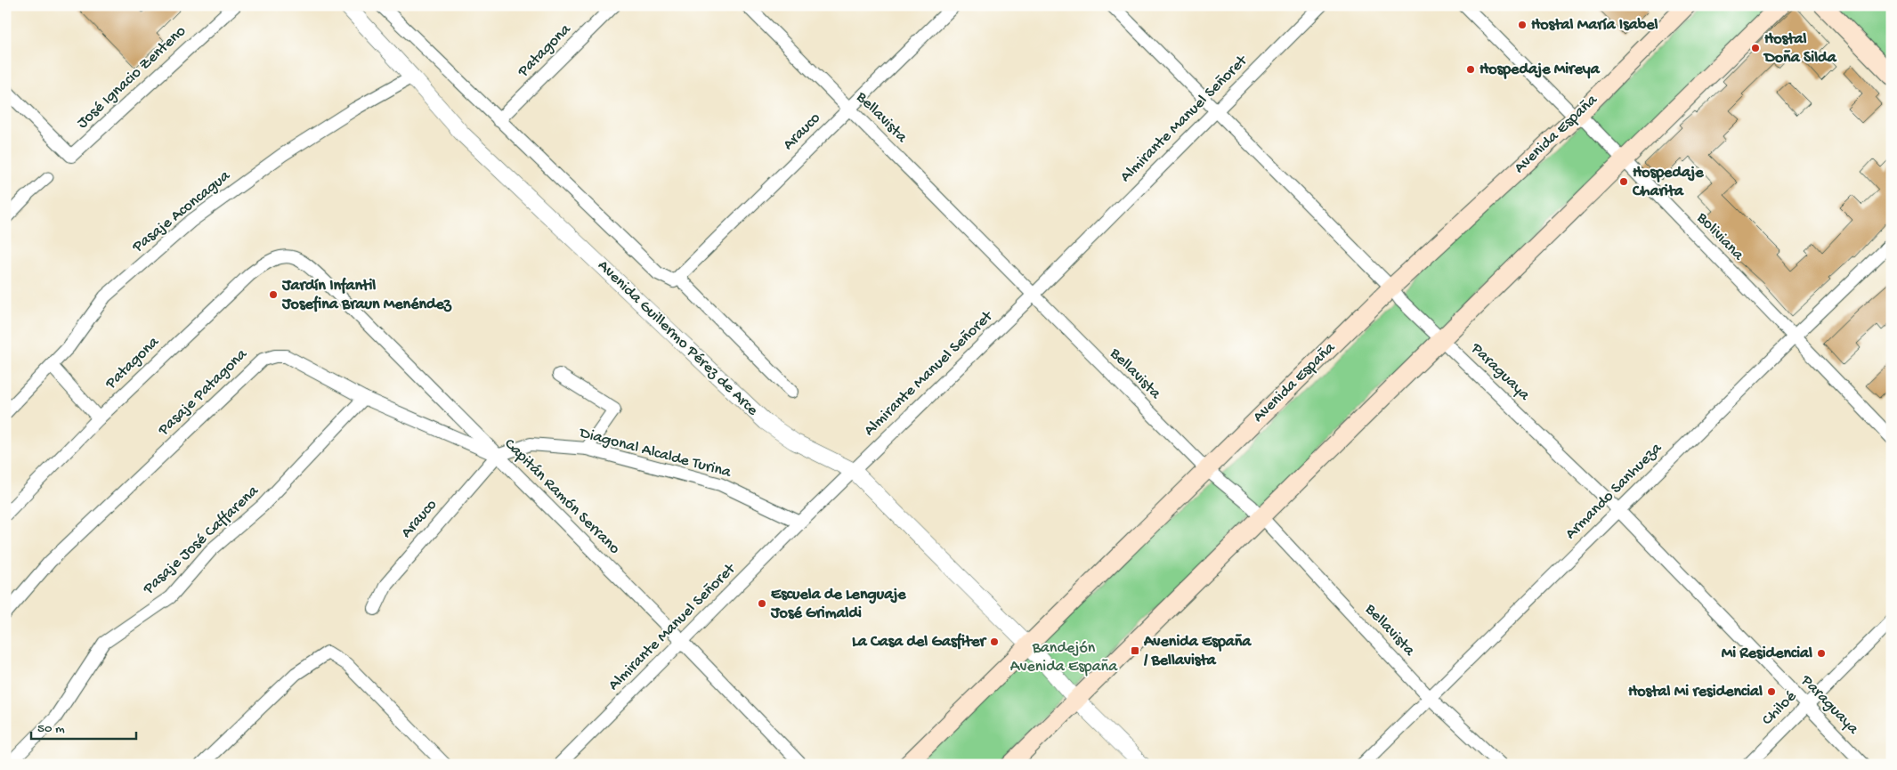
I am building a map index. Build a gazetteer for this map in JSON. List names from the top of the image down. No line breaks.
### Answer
{"streets":{"main road":["Avenida España"],"street":["Patagona","José Ignacio Zenteno","Bellavista","Almirante Manuel Señoret","Arauco","Pasaje Aconcagua","Boliviana","Avenida Guillermo Pérez de Arce","Paraguaya","Pasaje Patagona","Diagonal Alcalde Turina","Armando Sanhueza","Capitán Ramón Serrano","Pasaje José Caffarena","Chiloé"]},"crossings":[["Patagona","Capitán Ramón Serrano"],["Bellavista","Almirante Manuel Señoret"],["Bellavista","Arauco"],["Bellavista","Avenida España"],["Bellavista","Armando Sanhueza"],["Almirante Manuel Señoret","Avenida Guillermo Pérez de Arce"],["Almirante Manuel Señoret","Paraguaya"],["Almirante Manuel Señoret","Diagonal Alcalde Turina"],["Almirante Manuel Señoret","Capitán Ramón Serrano"],["Arauco","Pasaje Patagona"],["Arauco","Diagonal Alcalde Turina"],["Arauco","Capitán Ramón Serrano"],["Avenida España","Boliviana"],["Avenida España","Avenida Guillermo Pérez de Arce"],["Avenida España","Paraguaya"],["Pasaje Aconcagua","Avenida Guillermo Pérez de Arce"],["Boliviana","Armando Sanhueza"],["Paraguaya","Armando Sanhueza"],["Paraguaya","Chiloé"],["Pasaje Patagona","Diagonal Alcalde Turina"],["Pasaje Patagona","Capitán Ramón Serrano"],["Pasaje Patagona","Pasaje José Caffarena"],["Diagonal Alcalde Turina","Capitán Ramón Serrano"]],"parks":["Bandejón Avenida España"],"places":{"other":["Hostal María Isabel","Hostal Doña Silda","Hospedaje Mireya","Hospedaje Charita","Jardín Infantil Josefina Braun Menéndez","Escuela de Lenguaje José Grimaldi","La Casa del Gasfiter","Mi Residencial","Hostal Mi residencial"],"transit":["Avenida España / Bellavista"]},"scale_bar":"50 m"}
